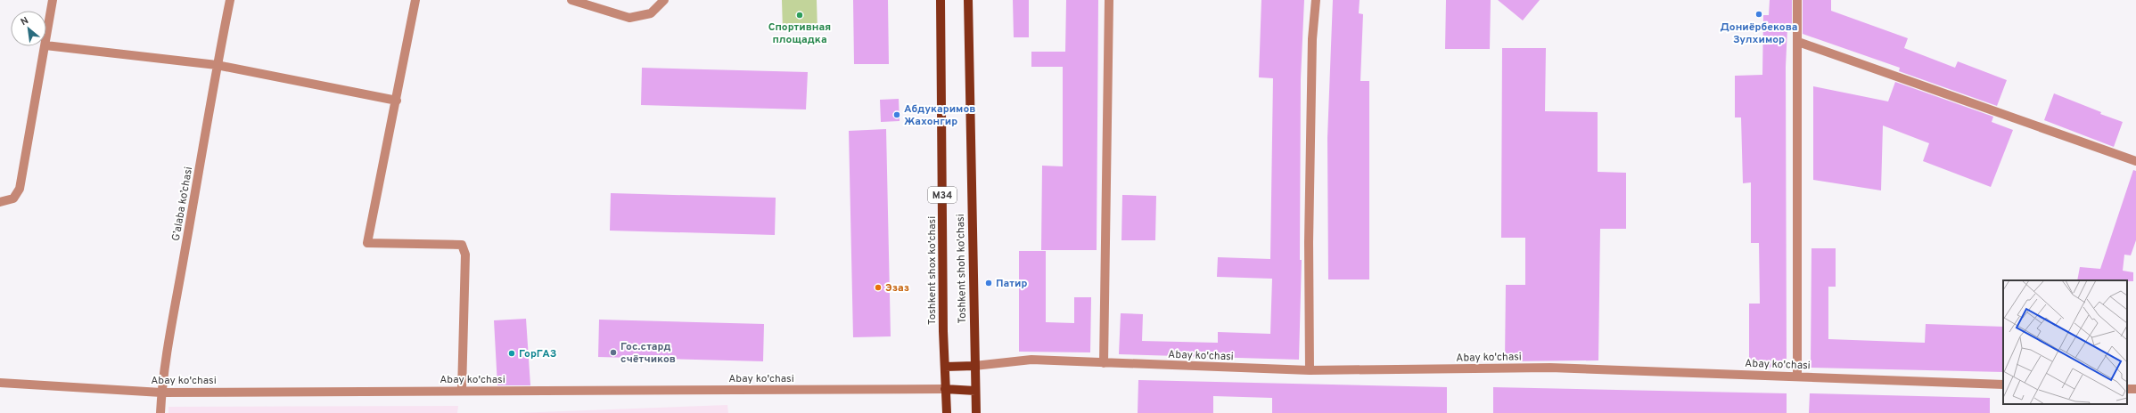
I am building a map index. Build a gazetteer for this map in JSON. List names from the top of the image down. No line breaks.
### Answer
{"streets":{"main road":["M34","Toshkent shoh ko'chasi","Toshkent shox ko'chasi"],"street":["G’alaba ko’chasi","Abay ko'chasi"]},"crossings":[["M34","Toshkent shoh ko'chasi"],["M34","Abay ko'chasi"],["G’alaba ko’chasi","Abay ko'chasi"],["Toshkent shoh ko'chasi","Abay ko'chasi"],["Toshkent shox ko'chasi","Abay ko'chasi"]],"places":["Дониёрбекова Зулхимор","Спортивная площадка","Абдукаримов Жахонгир","Патир","Эзаз","Гос.стард счётчиков","ГорГАЗ"],"north":"top left"}
